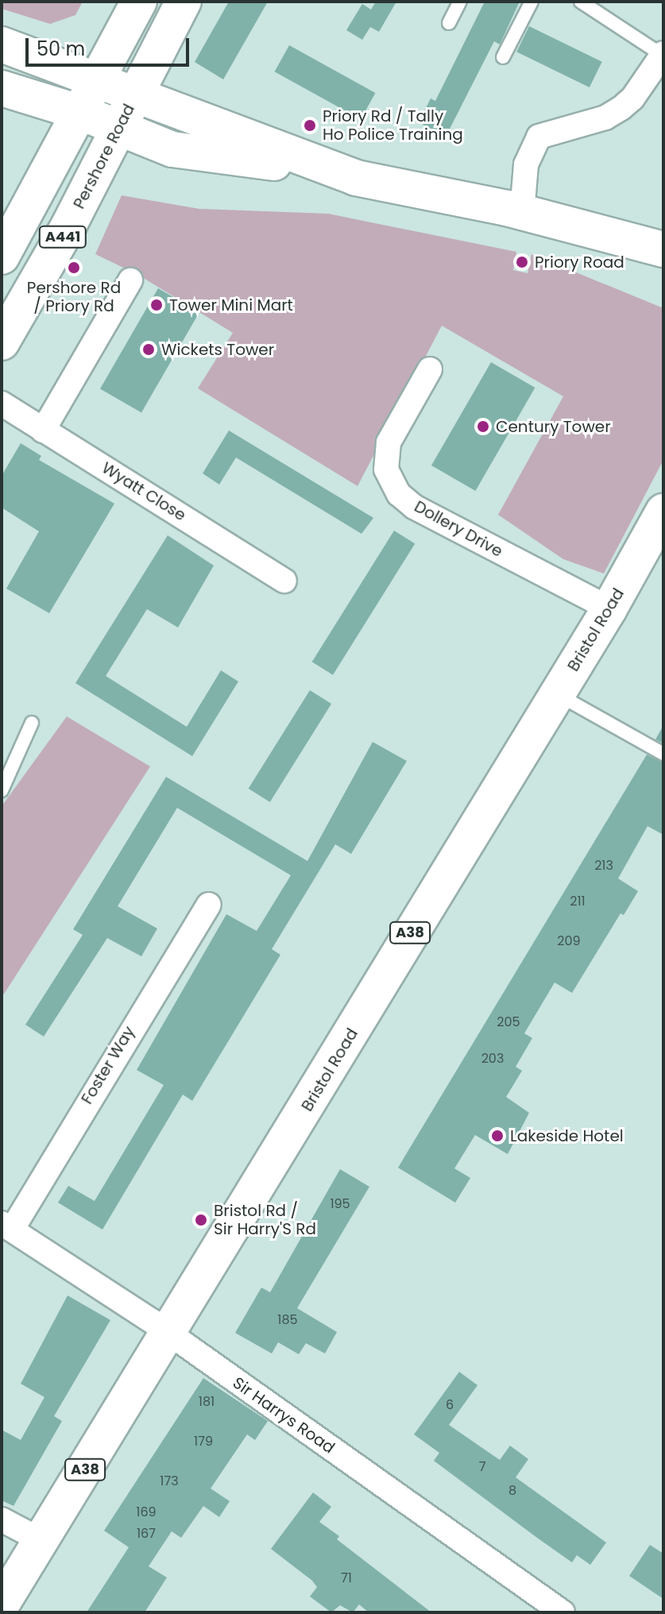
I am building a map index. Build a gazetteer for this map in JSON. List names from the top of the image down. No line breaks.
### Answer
{"streets":{"main road":["Pershore Road","A441","Bristol Road","A38"],"street":["Wyatt Close","Dollery Drive","Foster Way","Sir Harrys Road"]},"crossings":[["Dollery Drive","Bristol Road"],["Bristol Road","Sir Harrys Road"],["Foster Way","Sir Harrys Road"]],"places":["Priory Rd / Tally Ho Police Training","Priory Road","Pershore Rd / Priory Rd","Tower Mini Mart","Wickets Tower","Century Tower","Lakeside Hotel","Bristol Rd / Sir Harry'S Rd"],"house_numbers":["213","211","209","205","203","195","185","181","6","179","7","173","8","169","167","71"],"scale_bar":"50 m"}
